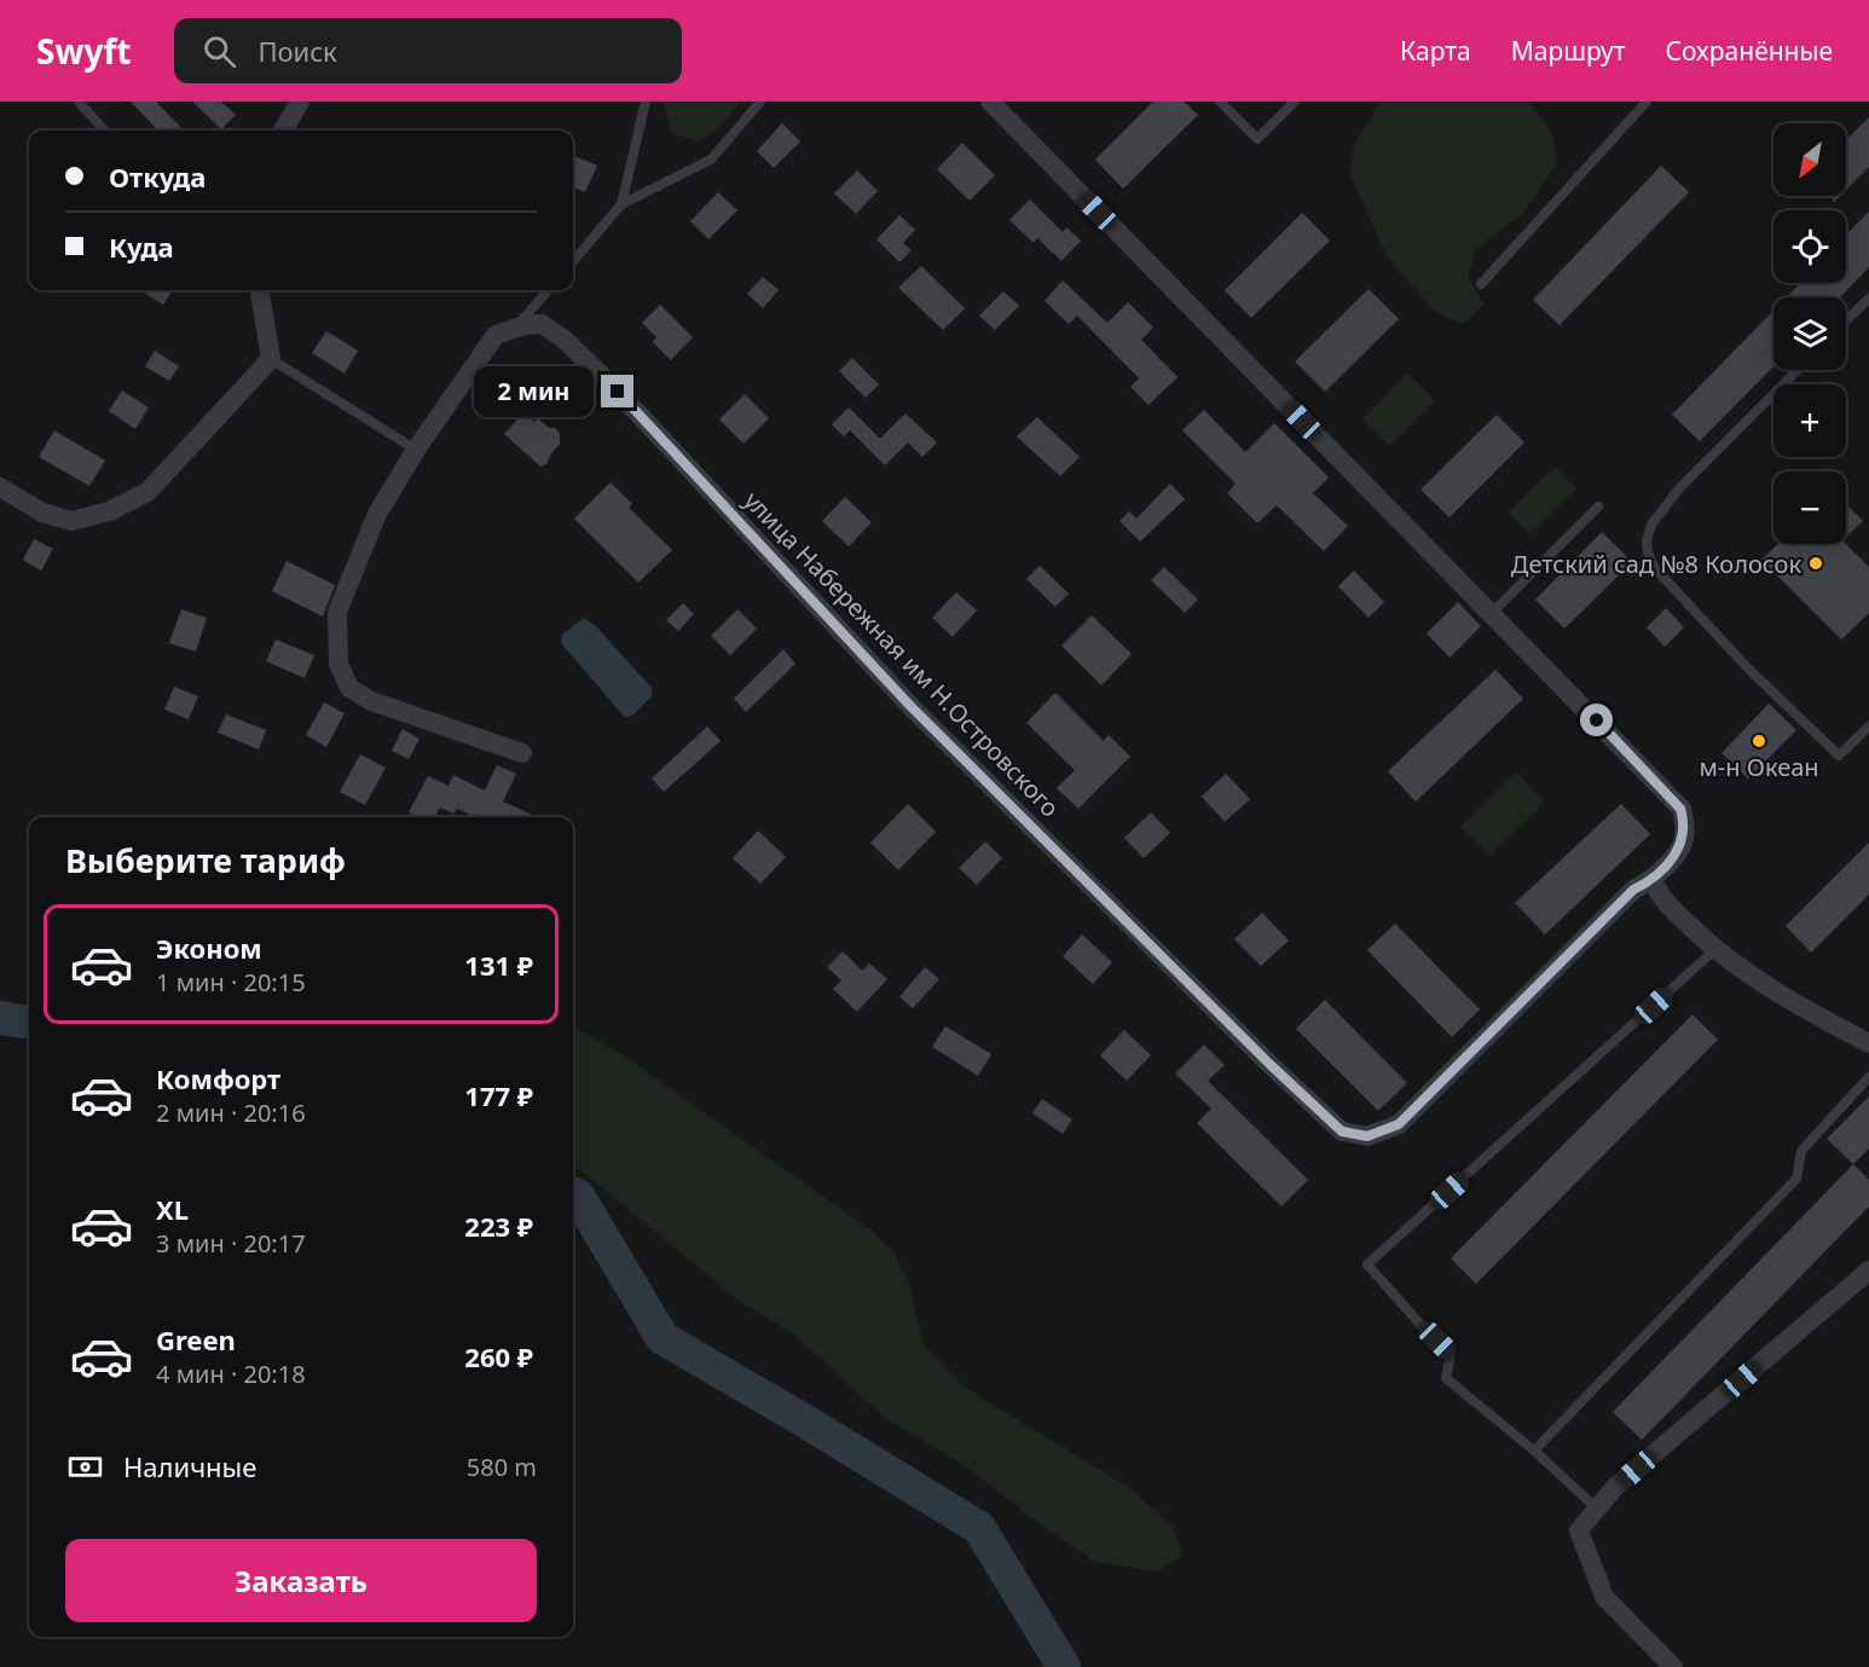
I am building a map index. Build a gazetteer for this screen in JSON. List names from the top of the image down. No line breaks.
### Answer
{"streets":{"street":["улица Набережная им Н.Островского"]},"places":["Детский сад №8 Колосок","м-н Океан"],"north":"bottom left","page":{"header":"Swyft","search":"Поиск","nav":["Карта","Маршрут","Сохранённые"],"map_buttons":["+","−"],"banner":["Откуда","Куда"],"bubble":"2 мин","heading":"Выберите тариф","list":[{"name":"Эконом","note":"1 мин · 20:15","value":"131 ₽"},{"name":"Комфорт","note":"2 мин · 20:16","value":"177 ₽"},{"name":"XL","note":"3 мин · 20:17","value":"223 ₽"},{"name":"Green","note":"4 мин · 20:18","value":"260 ₽"}],"pay":["Наличные","580 m"],"buttons":"Заказать"}}
